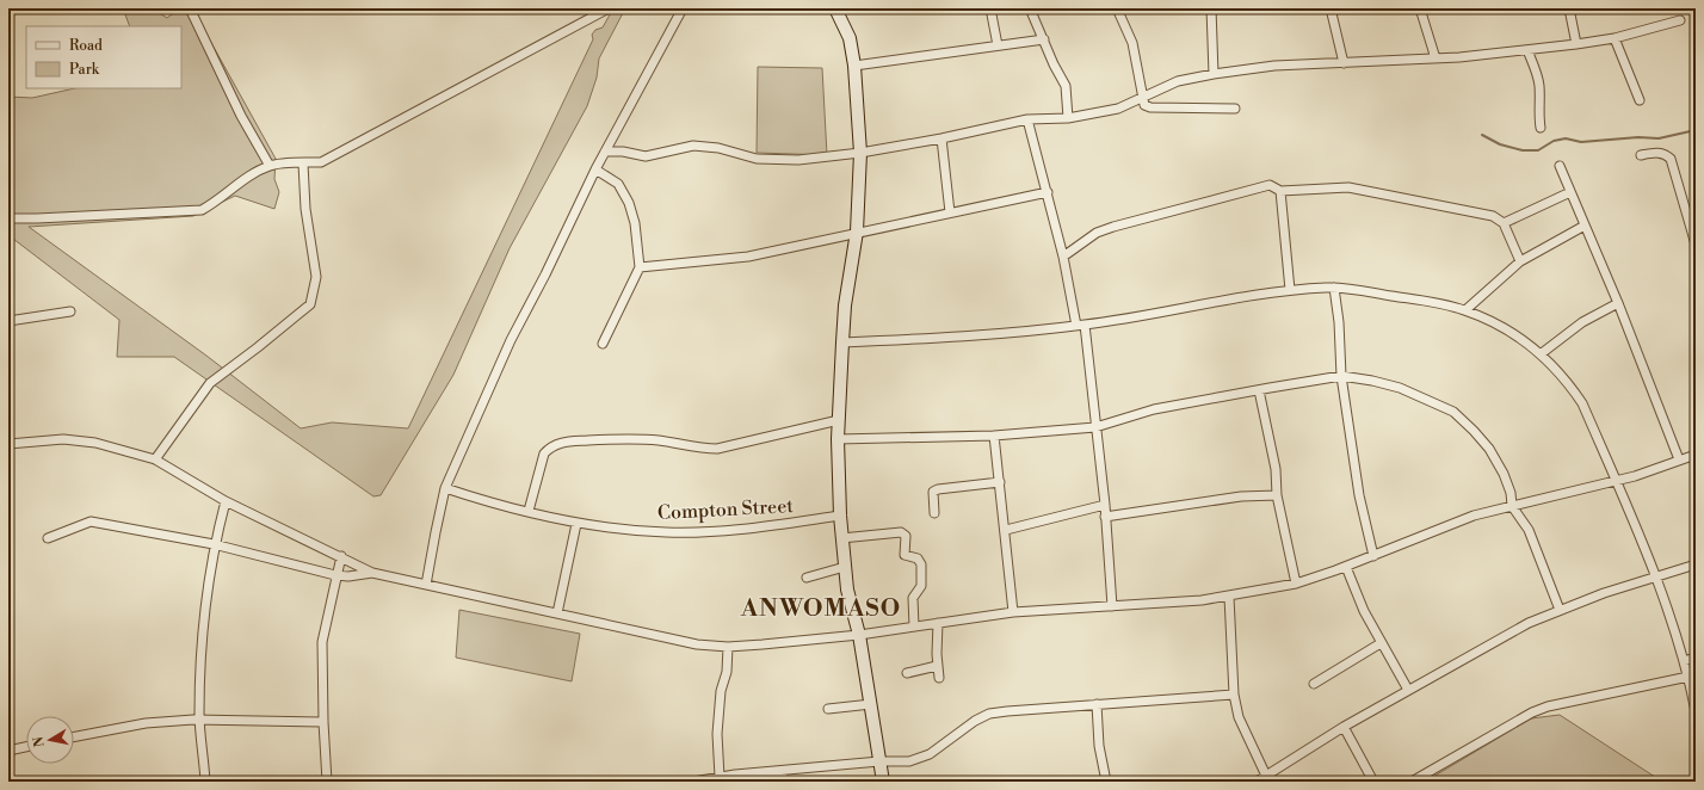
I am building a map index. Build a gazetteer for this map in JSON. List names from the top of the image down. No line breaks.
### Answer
{"streets":{"street":["Compton Street"]},"districts":["ANWOMASO"],"legend":["Road","Park"],"north":"left"}
